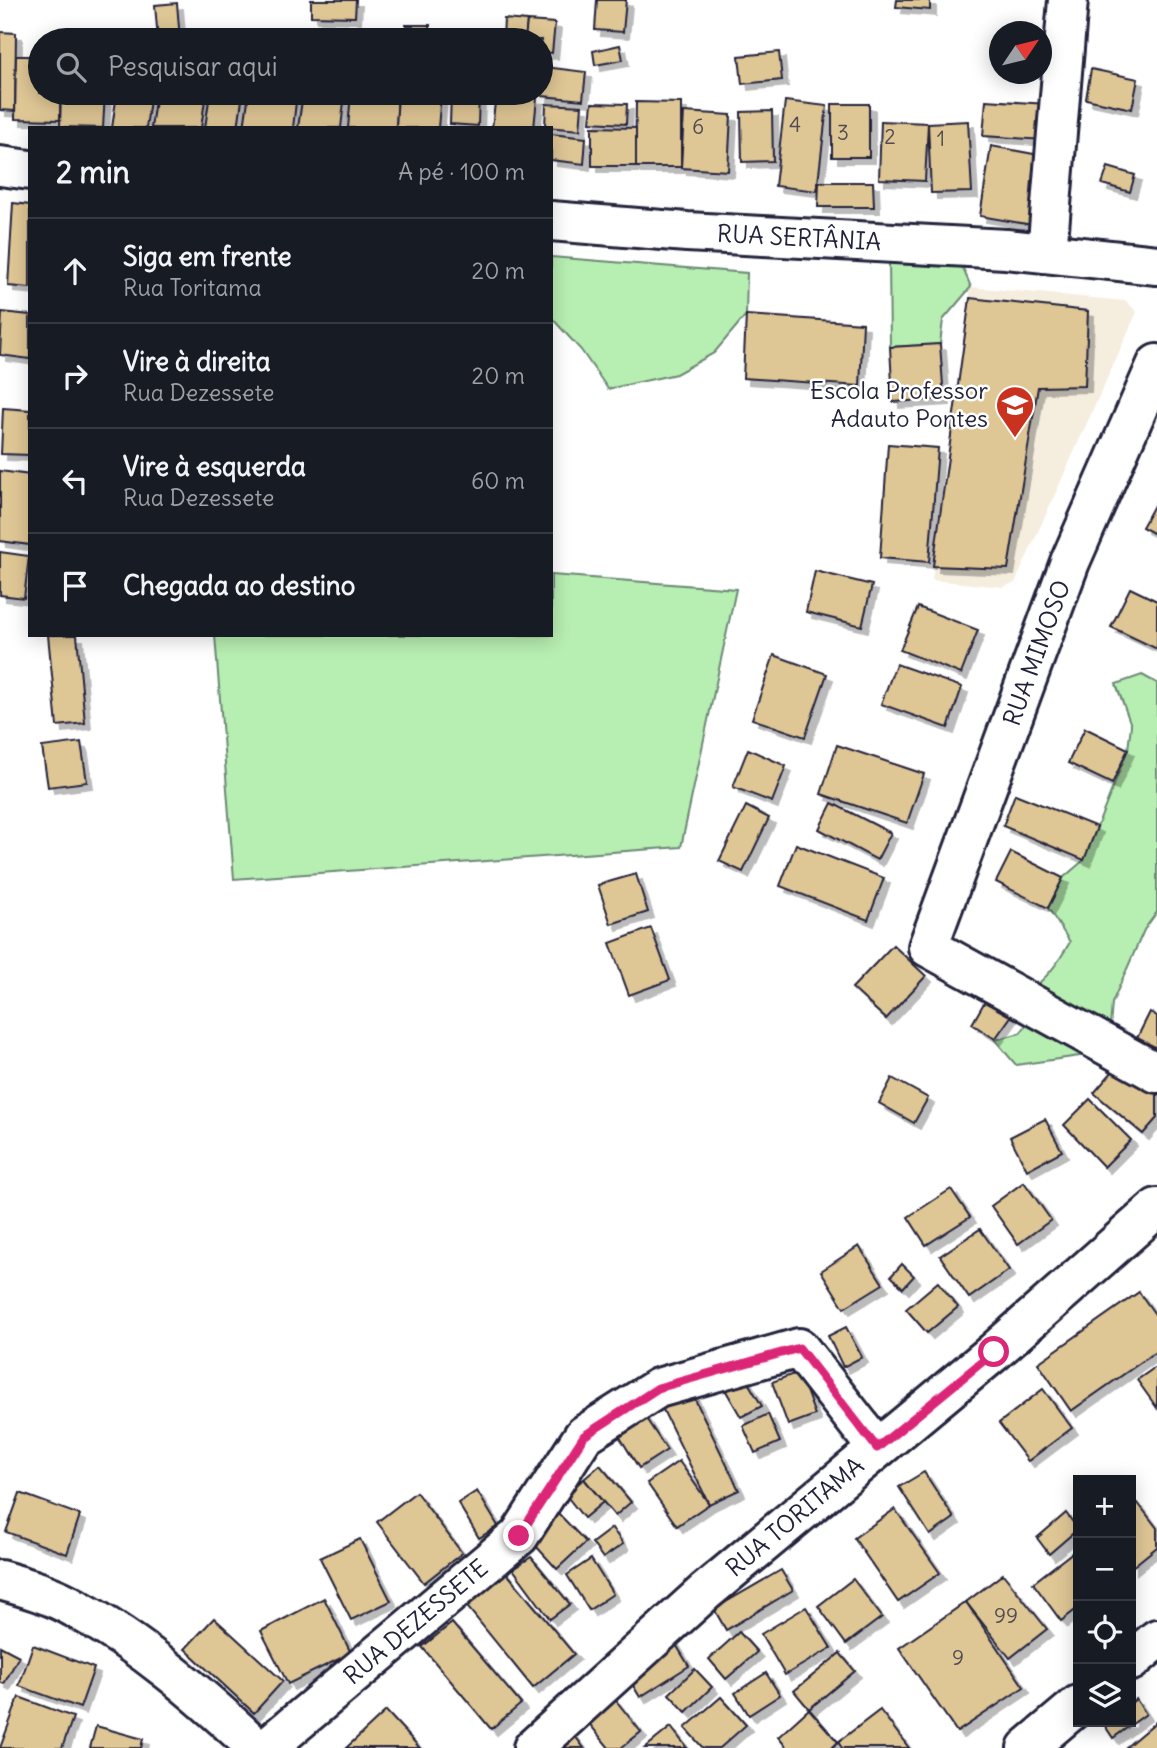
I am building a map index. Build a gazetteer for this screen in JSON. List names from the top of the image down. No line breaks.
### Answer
{"streets":{"street":["RUA SERTÂNIA","RUA MIMOSO","RUA TORITAMA","RUA DEZESSETE"]},"crossings":[["RUA TORITAMA","RUA DEZESSETE"]],"places":{"school or university":["Escola Professor Adauto Pontes"]},"house_numbers":["4","6","3","2","1","99","9"],"north":"top right","page":{"search":"Pesquisar aqui","heading":["2 min","A pé · 100 m"],"list":[["Siga em frente","Rua Toritama","20 m"],["Vire à direita","Rua Dezessete","20 m"],["Vire à esquerda","Rua Dezessete","60 m"],"Chegada ao destino"],"map_buttons":["+","−"]}}
